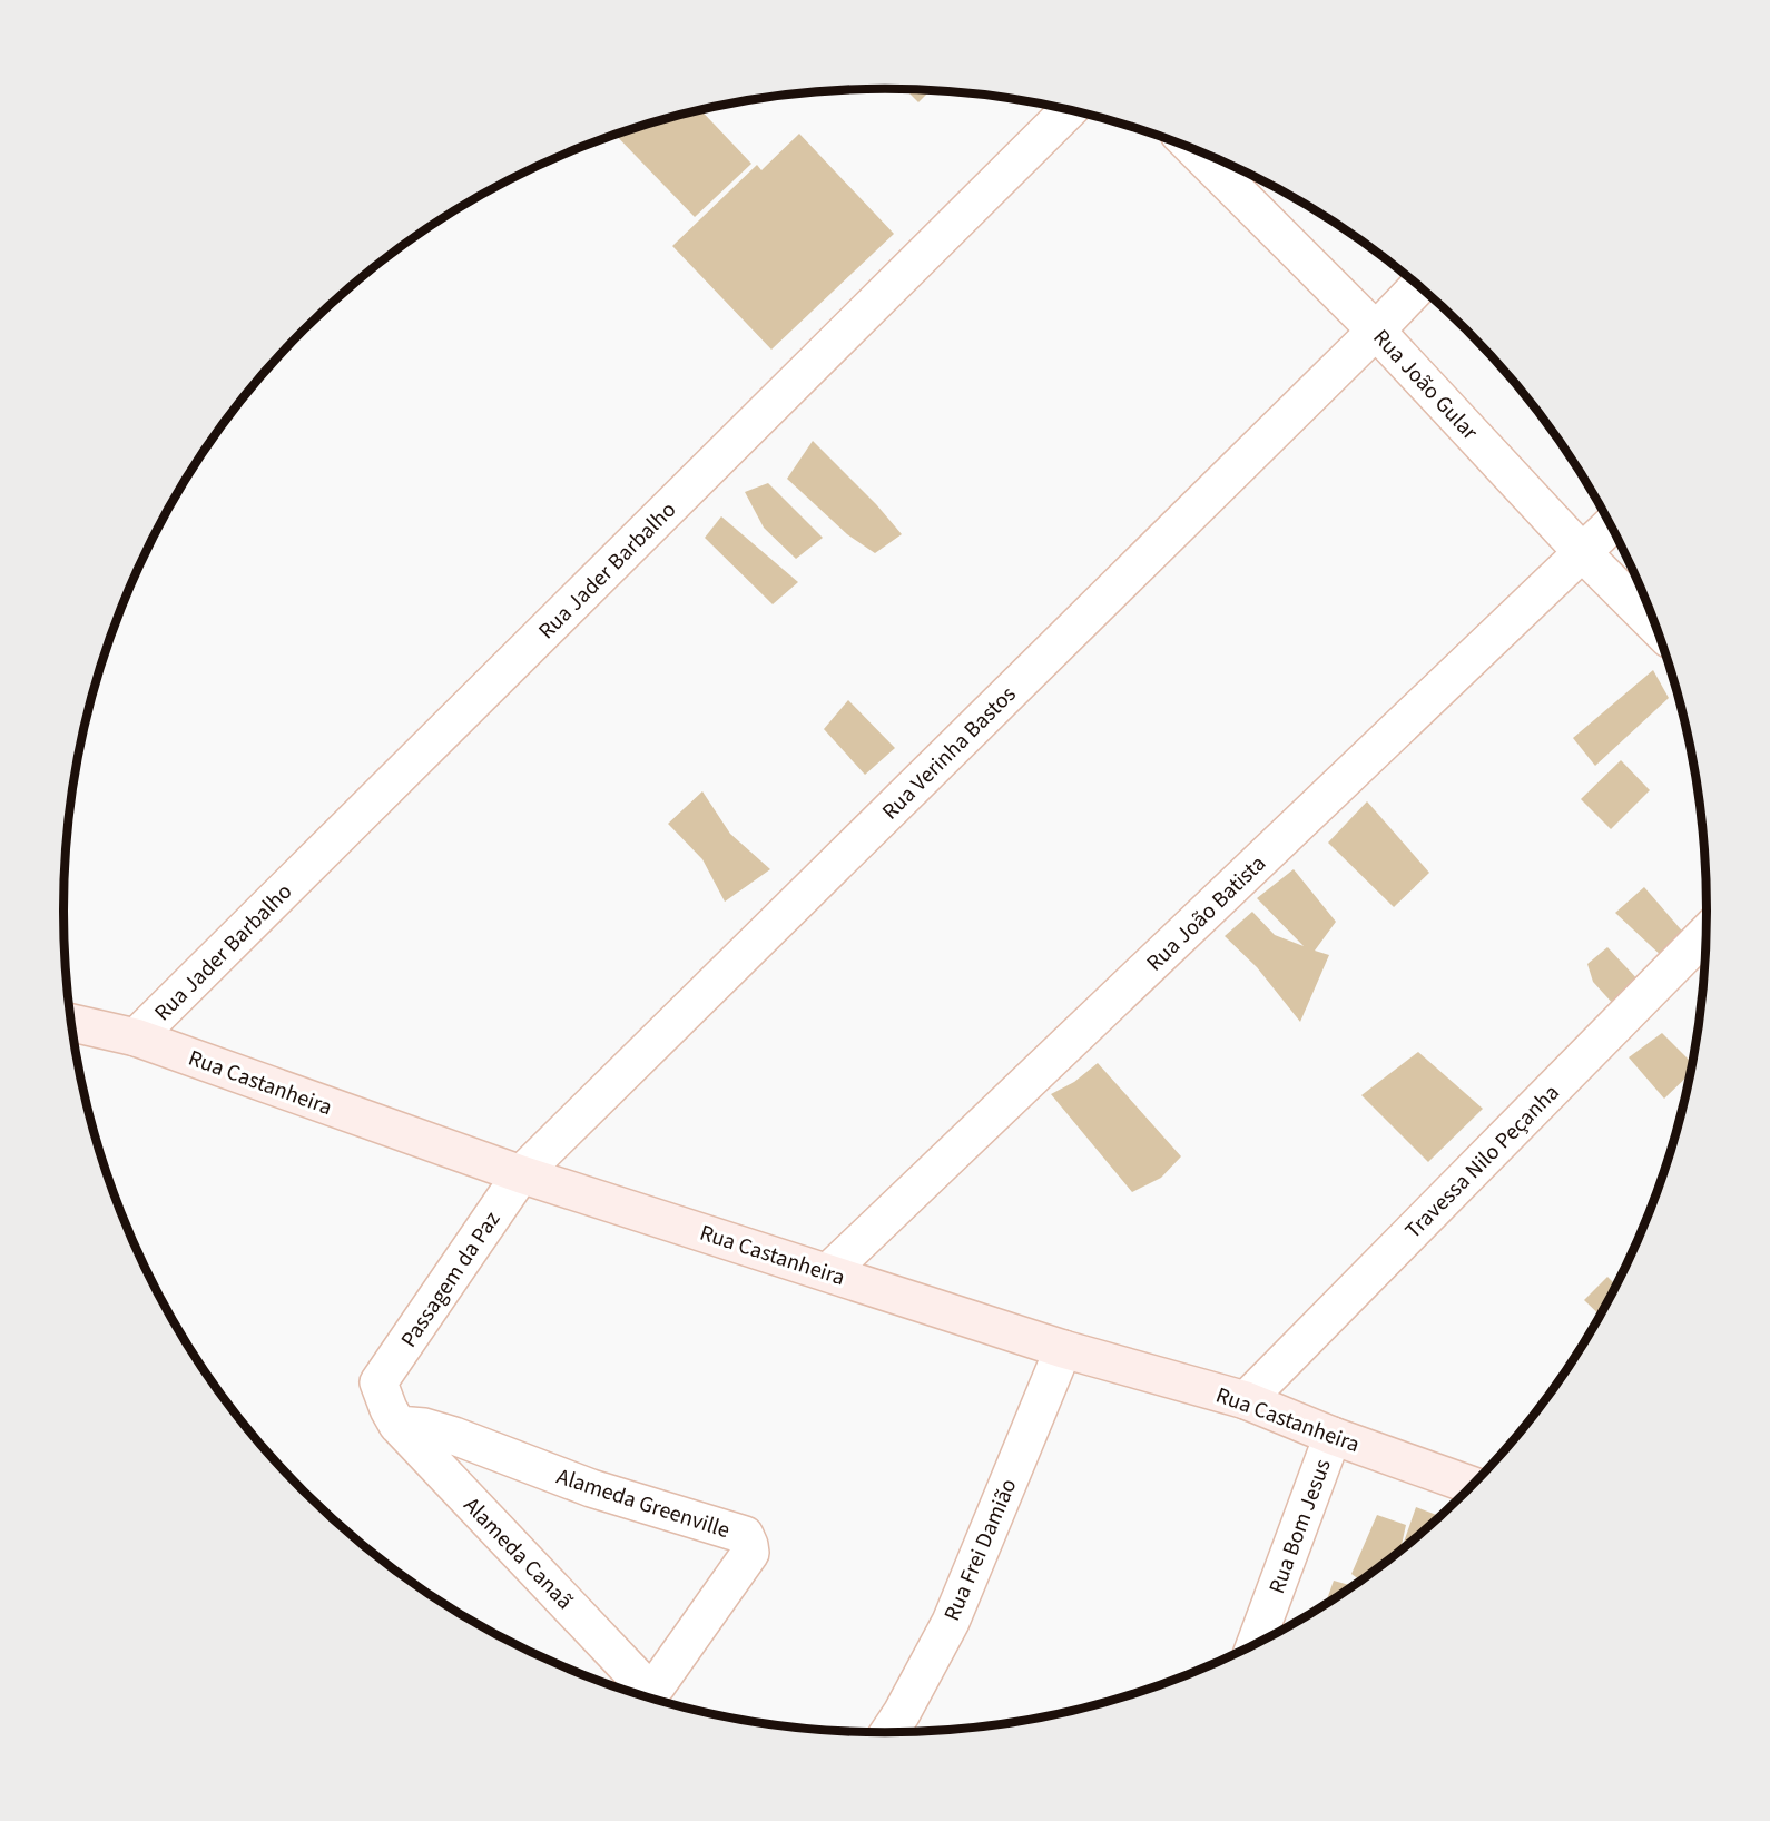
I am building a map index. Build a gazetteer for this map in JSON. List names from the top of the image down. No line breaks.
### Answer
{"streets":{"street":["Rua João Gular","Rua Jader Barbalho","Rua Verinha Bastos","Rua João Batista","Rua Castanheira","Travessa Nilo Peçanha","Passagem da Paz","Alameda Greenville","Rua Bom Jesus","Rua Frei Damião","Alameda Canaã"]},"crossings":[["Rua João Gular","Rua Verinha Bastos"],["Rua João Gular","Rua João Batista"],["Rua Jader Barbalho","Rua Castanheira"],["Rua Verinha Bastos","Rua Castanheira"],["Rua Verinha Bastos","Passagem da Paz"],["Rua João Batista","Rua Castanheira"],["Rua Castanheira","Travessa Nilo Peçanha"],["Rua Castanheira","Passagem da Paz"],["Rua Castanheira","Rua Bom Jesus"],["Rua Castanheira","Rua Frei Damião"],["Passagem da Paz","Alameda Greenville"],["Passagem da Paz","Alameda Canaã"],["Alameda Greenville","Alameda Canaã"]]}
